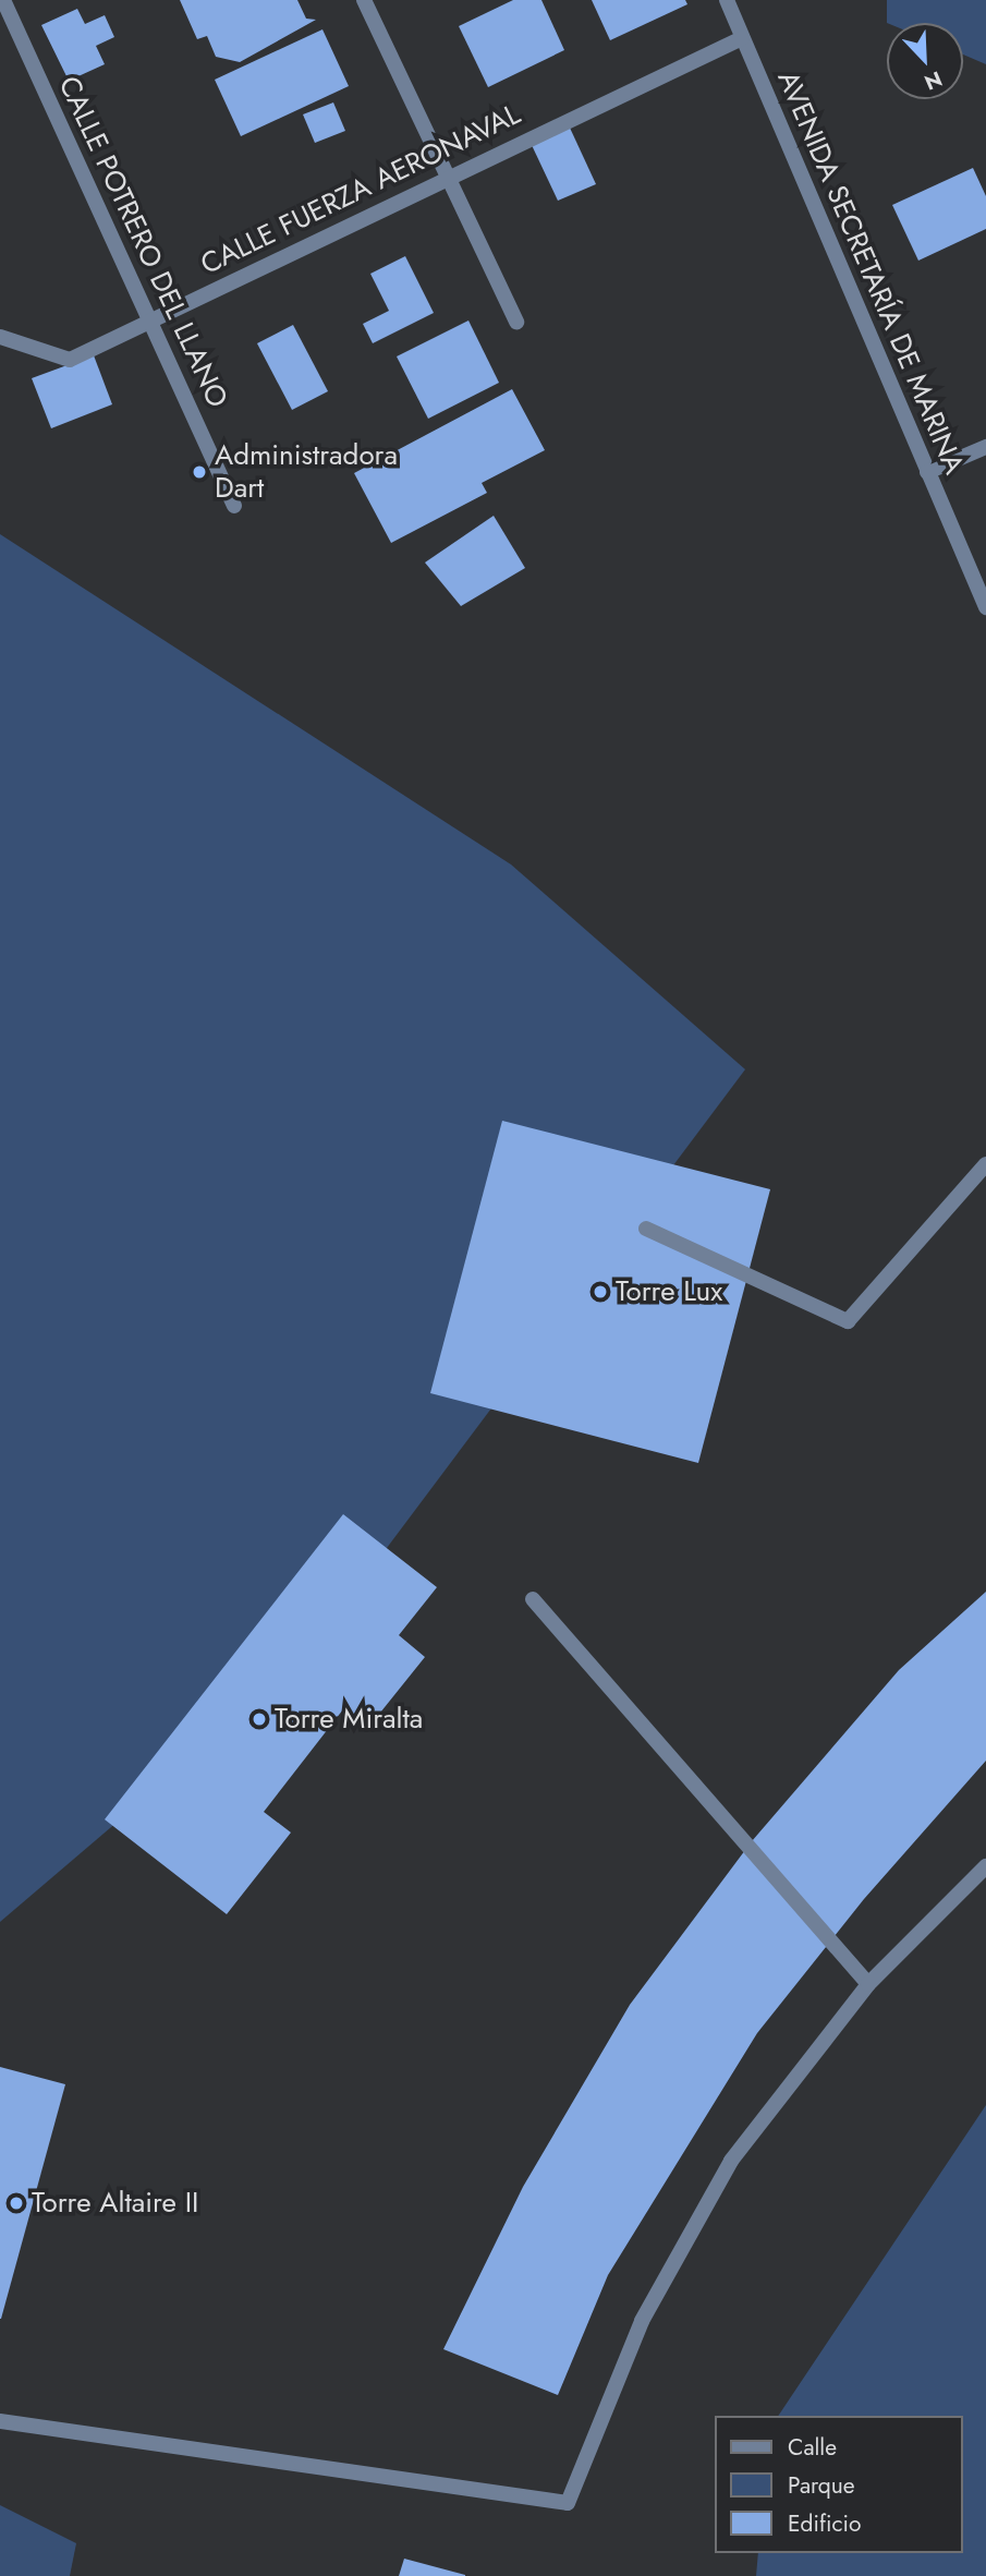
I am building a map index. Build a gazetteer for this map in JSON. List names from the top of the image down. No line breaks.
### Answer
{"streets":{"street":["CALLE FUERZA AERONAVAL","CALLE POTRERO DEL LLANO","AVENIDA SECRETARÍA DE MARINA"]},"crossings":[["CALLE FUERZA AERONAVAL","CALLE POTRERO DEL LLANO"],["CALLE FUERZA AERONAVAL","AVENIDA SECRETARÍA DE MARINA"]],"places":["Administradora Dart","Torre Lux","Torre Miralta","Torre Altaire II"],"legend":["Calle","Parque","Edificio"],"north":"bottom right"}
